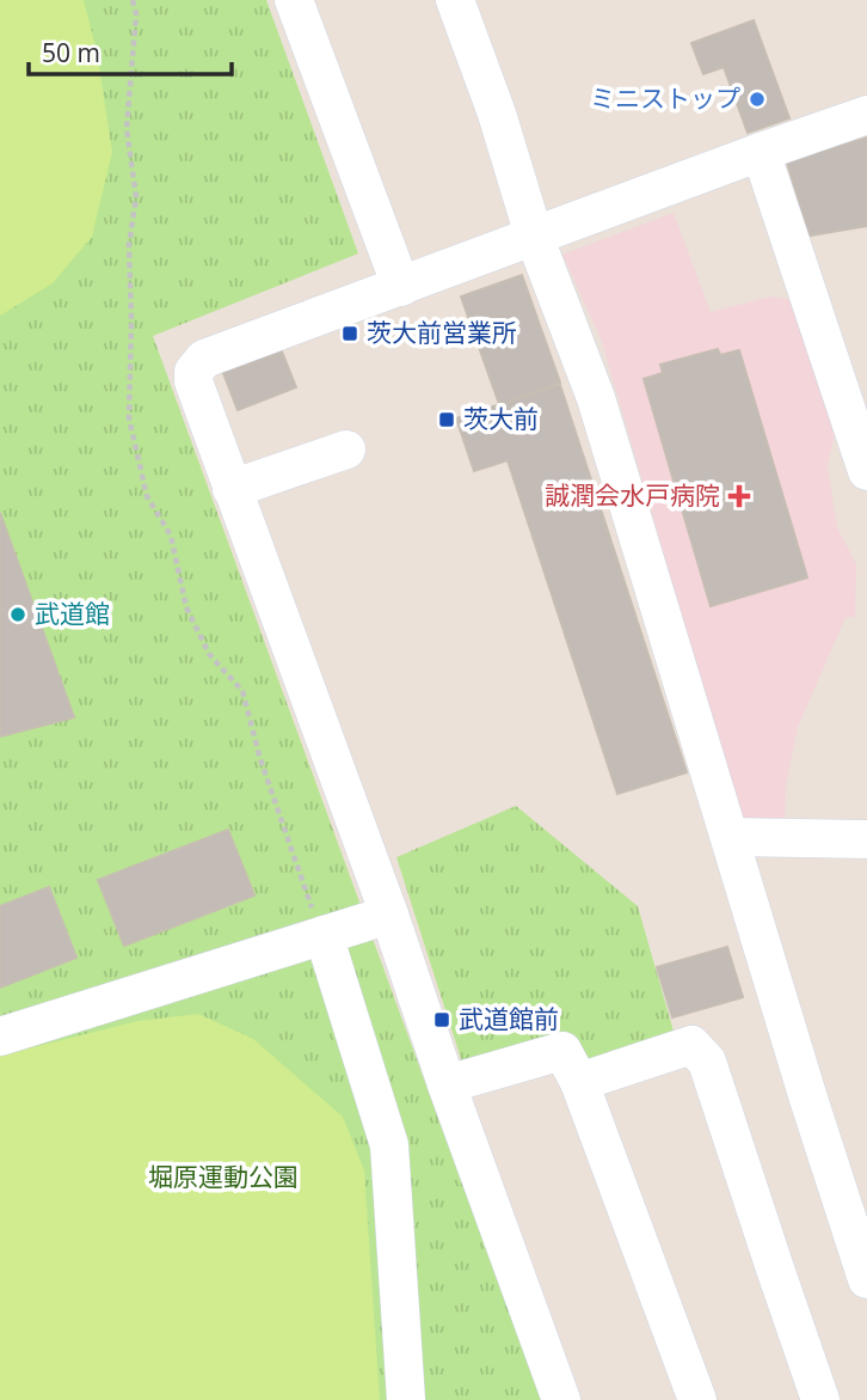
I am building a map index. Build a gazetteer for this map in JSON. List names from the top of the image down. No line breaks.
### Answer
{"parks":["堀原運動公園"],"places":{"other":["ミニストップ","武道館"],"transit":["茨大前営業所","茨大前","武道館前"],"health":["誠潤会水戸病院"]},"scale_bar":"50 m"}
